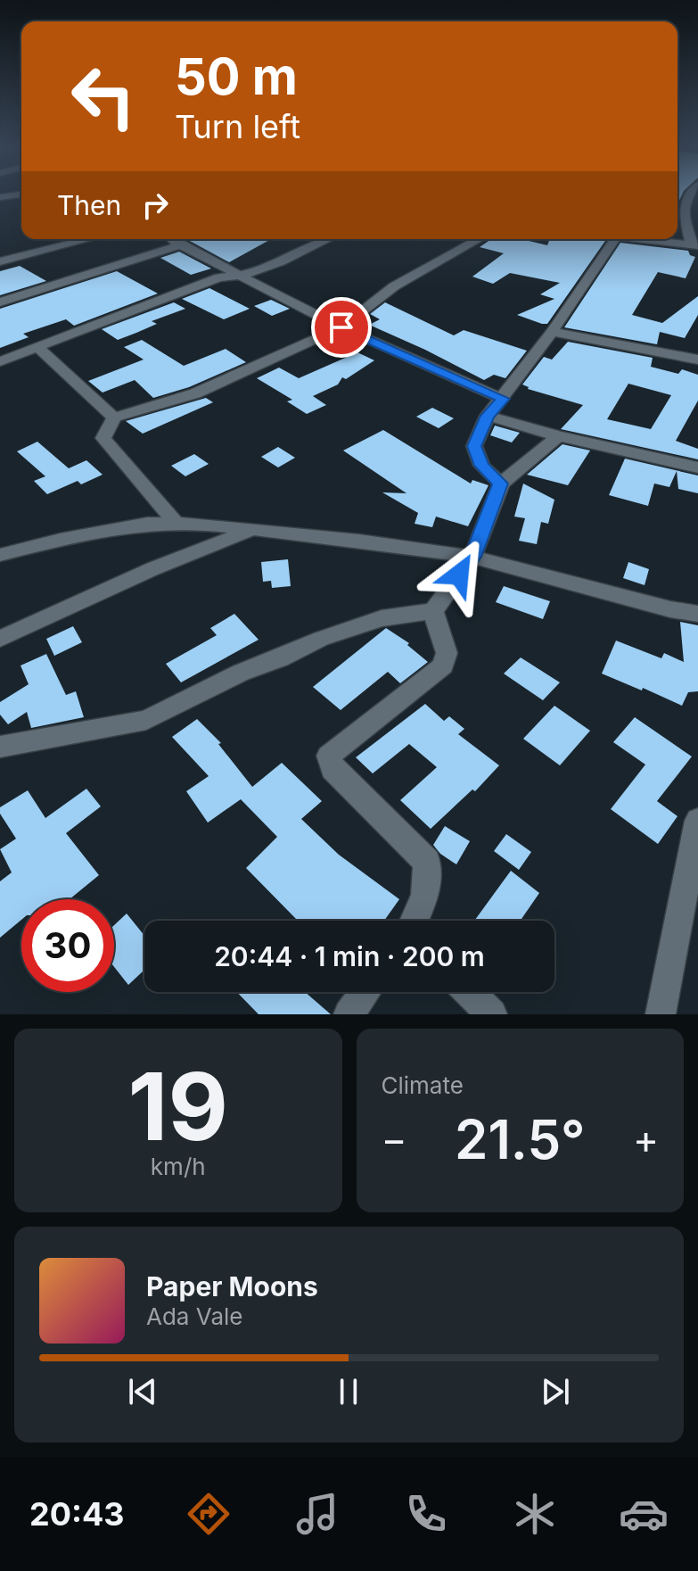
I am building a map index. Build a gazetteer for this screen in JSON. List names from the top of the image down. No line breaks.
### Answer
{"page":{"turn":["50 m","Turn left"],"then":"Then","limit":"30","trip":"20:44 · 1 min · 200 m","tile":[["19","km/h"],"Climate"],"heat":["−","21.5°","+"],"song":["Paper Moons","Ada Vale"],"tabs":"20:43"}}
